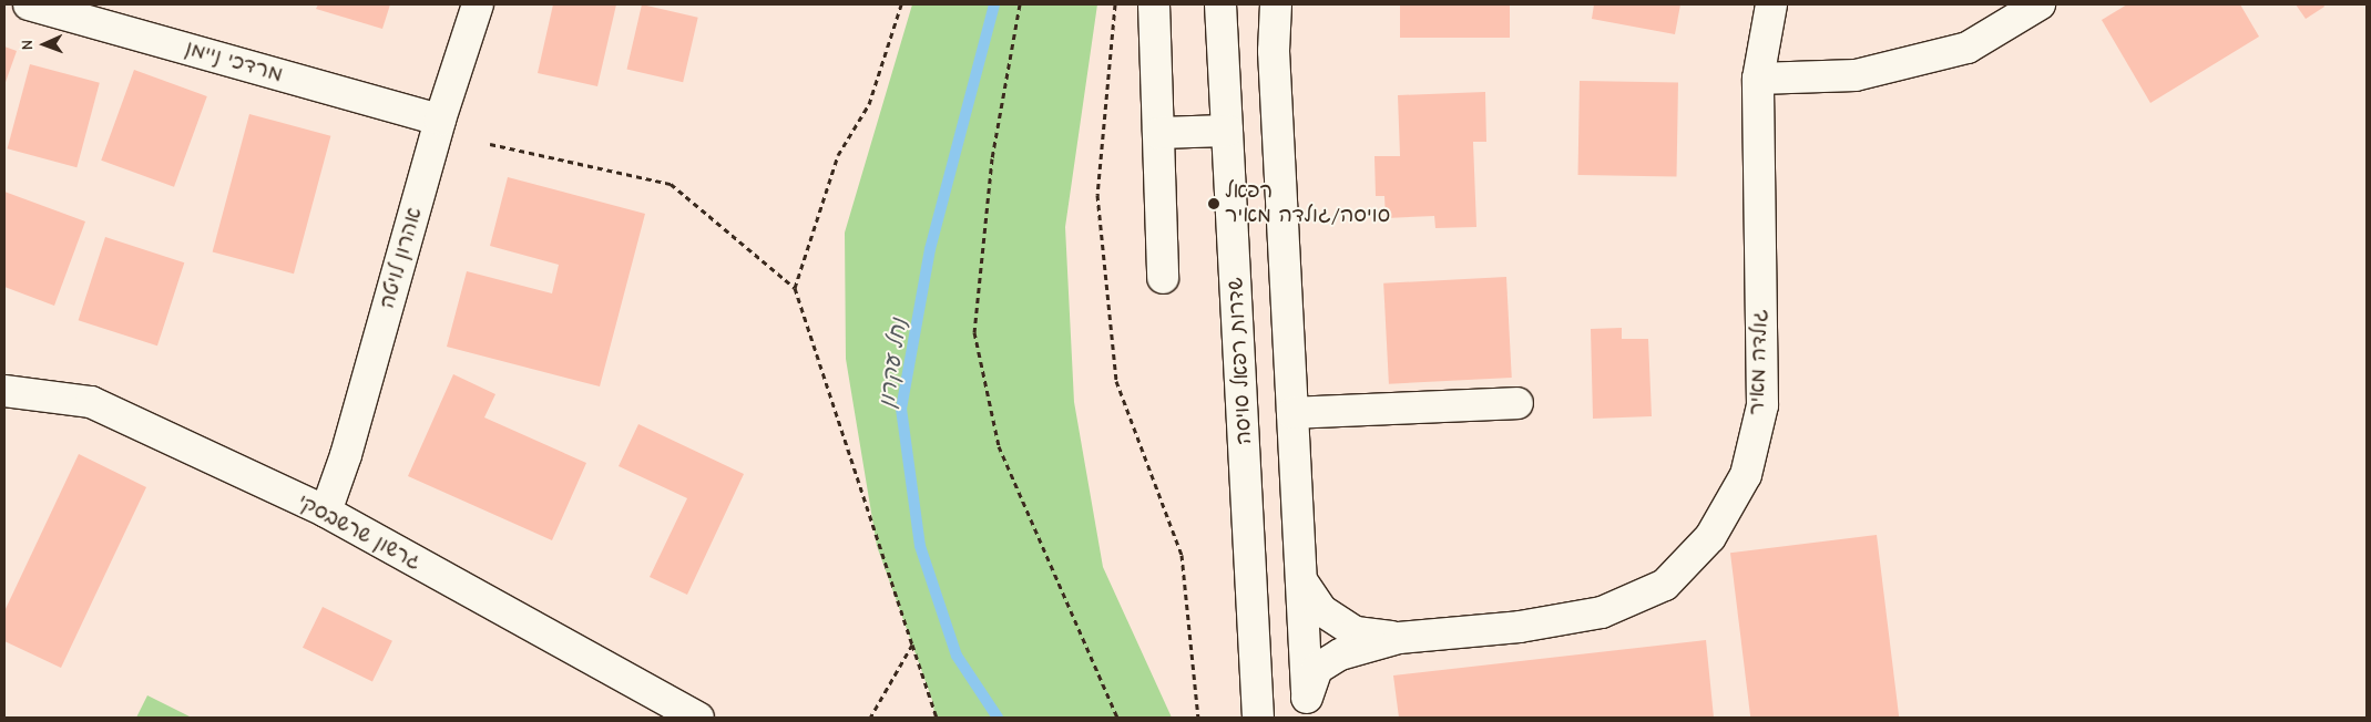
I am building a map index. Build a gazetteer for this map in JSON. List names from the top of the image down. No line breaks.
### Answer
{"streets":{"street":["מרדכי ניימן","אהרון לויטה","שדרות רפאל סויסה","גולדה מאיר","גרשון שרשבסקי"]},"crossings":[["מרדכי ניימן","אהרון לויטה"],["אהרון לויטה","גרשון שרשבסקי"]],"water":["נחל עקרון"],"places":["רפאל סויסה/גולדה מאיר"],"north":"left"}
